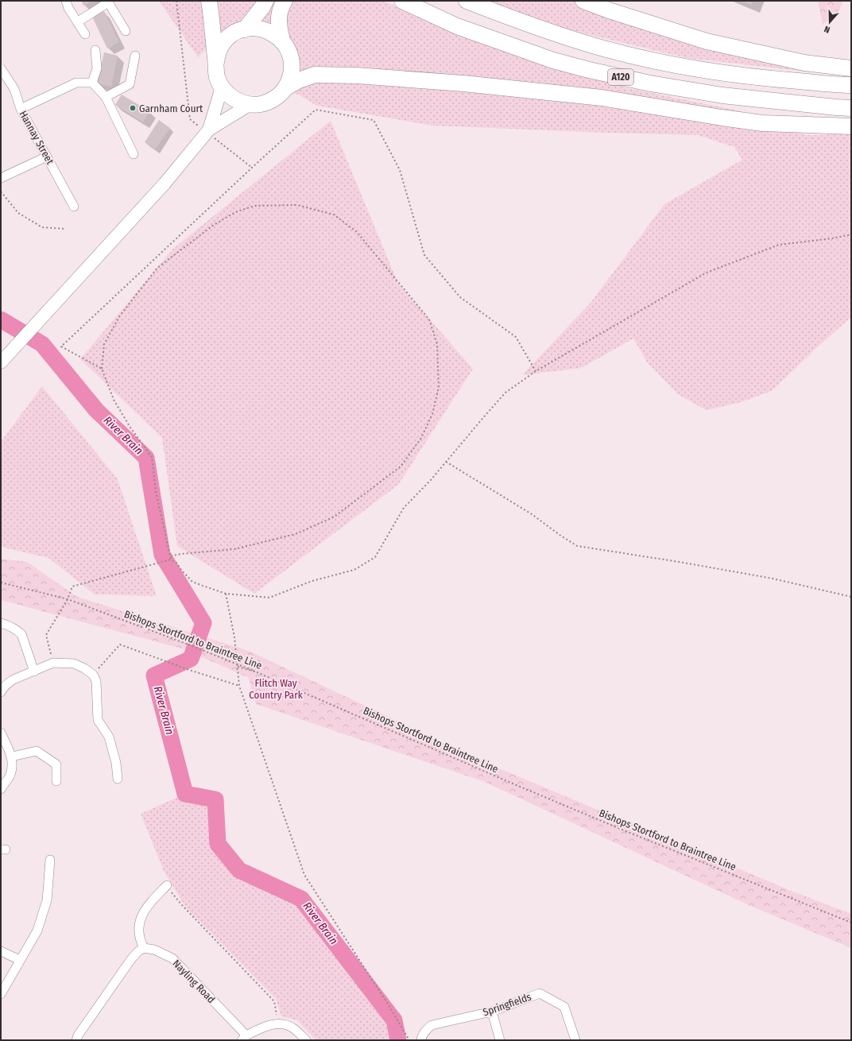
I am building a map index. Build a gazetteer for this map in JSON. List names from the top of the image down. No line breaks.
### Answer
{"streets":{"highway":["A120"],"street":["Hannay Street","Nayling Road","Springfields"],"path":["Bishops Stortford to Braintree Line"]},"water":["River Brain"],"parks":["Flitch Way Country Park"],"places":["Garnham Court"],"north":"bottom"}
